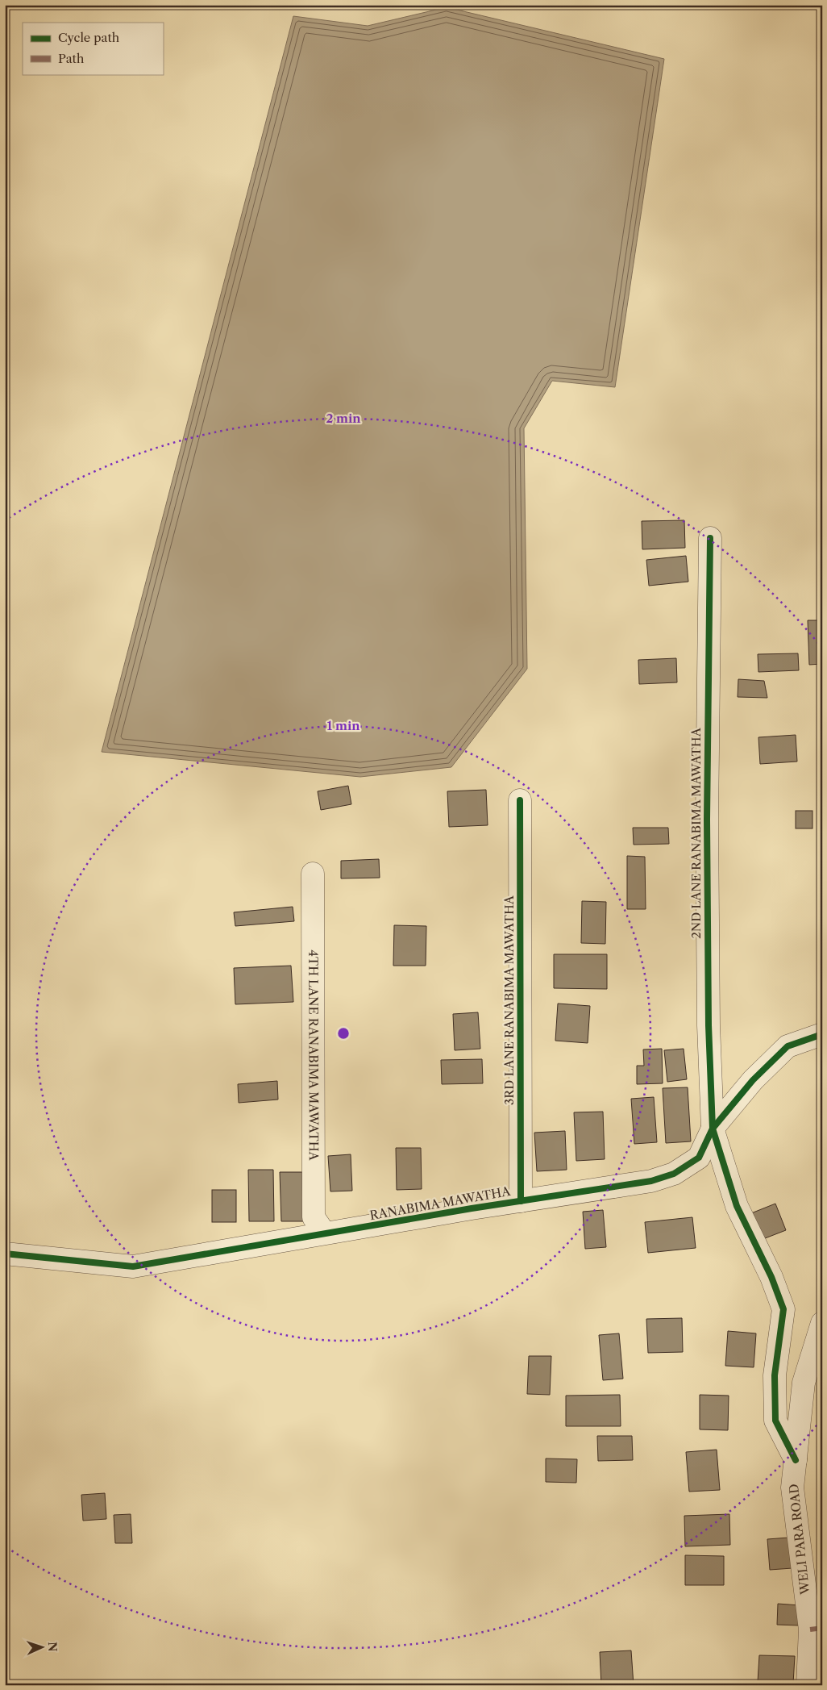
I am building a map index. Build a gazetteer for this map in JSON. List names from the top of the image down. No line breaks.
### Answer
{"streets":{"street":["2ND LANE RANABIMA MAWATHA","3RD LANE RANABIMA MAWATHA","4TH LANE RANABIMA MAWATHA","RANABIMA MAWATHA","WELI PARA ROAD"]},"crossings":[["2ND LANE RANABIMA MAWATHA","RANABIMA MAWATHA"],["3RD LANE RANABIMA MAWATHA","RANABIMA MAWATHA"],["4TH LANE RANABIMA MAWATHA","RANABIMA MAWATHA"]],"legend":["Cycle path","Path"],"north":"right","rings":["2 min","1 min"]}
